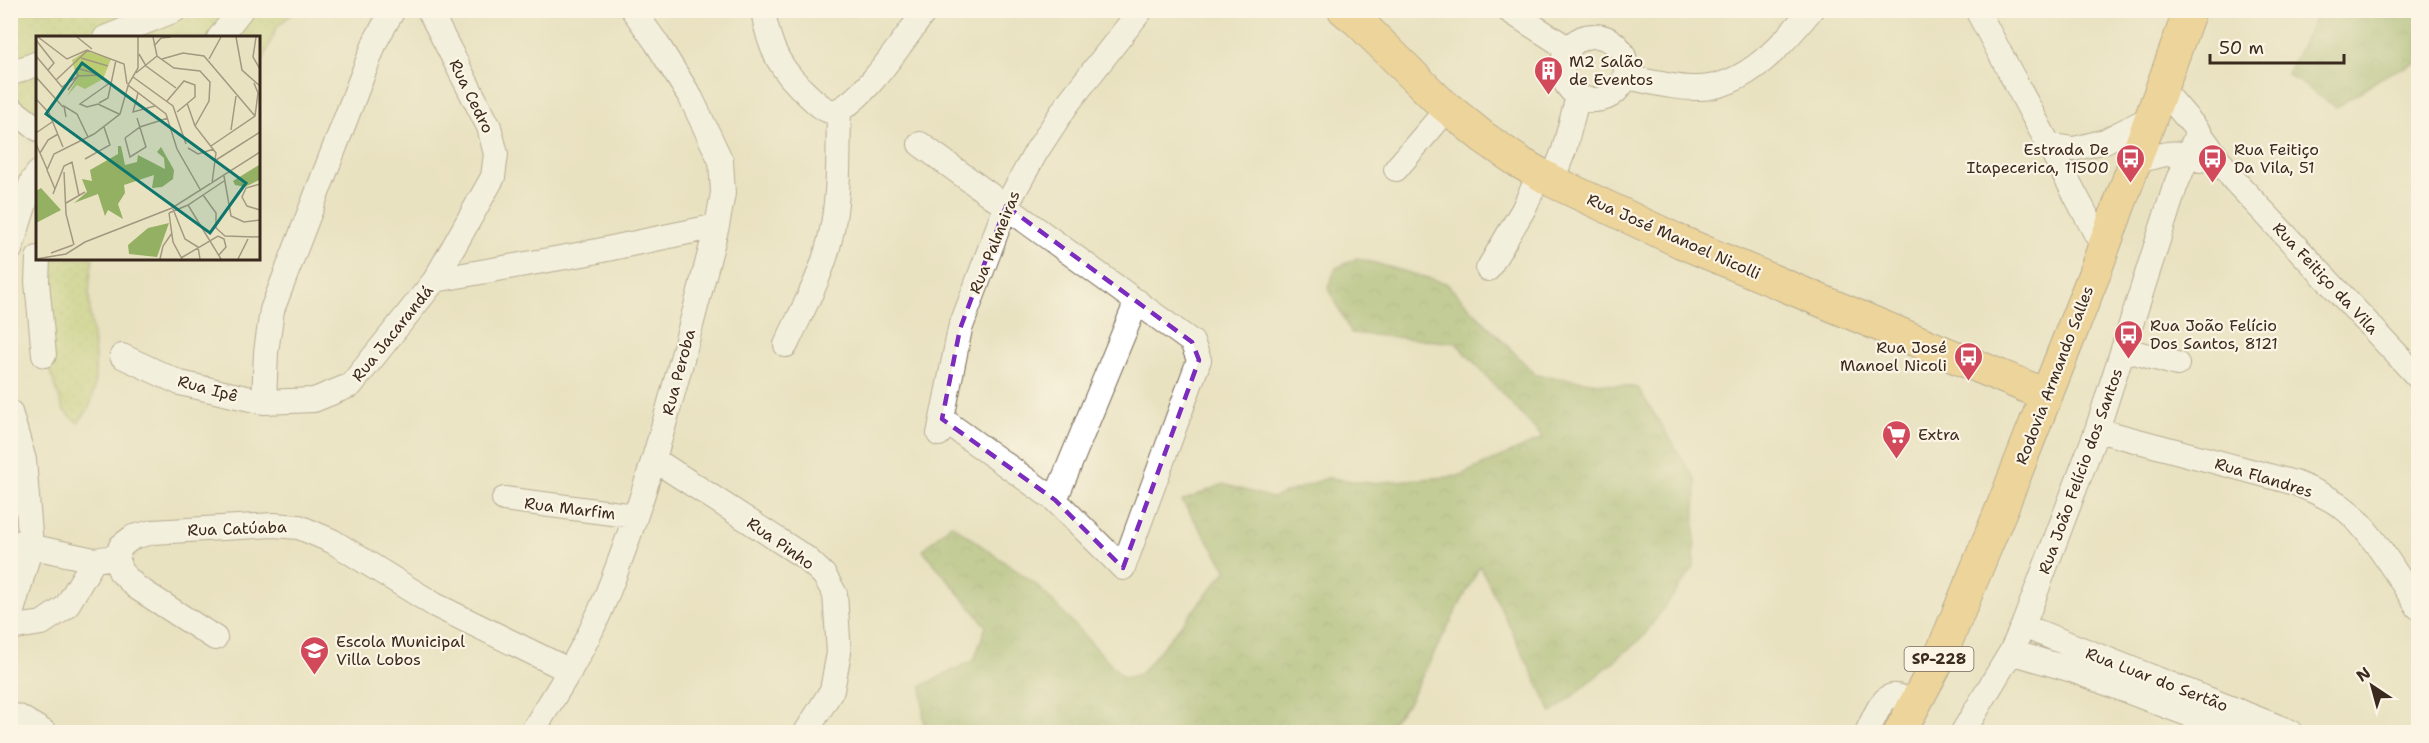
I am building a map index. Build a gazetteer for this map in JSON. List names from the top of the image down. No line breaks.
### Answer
{"streets":{"main road":["Rua José Manoel Nicolli","Rodovia Armando Salles","SP-228"],"street":["Rua Cedro","Rua Palmeiras","Rua Feitiço da Vila","Rua Jacarandá","Rua Peroba","Rua Ipê","Rua João Felício dos Santos","Rua Flandres","Rua Marfim","Rua Catúaba","Rua Pinho","Rua Luar do Sertão"]},"crossings":[["Rua Cedro","Rua Jacarandá"],["Rua José Manoel Nicolli","Rodovia Armando Salles"],["Rua Feitiço da Vila","Rodovia Armando Salles"],["Rua Feitiço da Vila","Rua João Felício dos Santos"],["Rua Jacarandá","Rua Peroba"],["Rua Jacarandá","Rua Ipê"],["Rua Peroba","Rua Marfim"],["Rua Peroba","Rua Catúaba"],["Rua Peroba","Rua Pinho"],["Rua João Felício dos Santos","Rua Flandres"],["Rua João Felício dos Santos","Rua Luar do Sertão"]],"places":{"building":["M2 Salão de Eventos"],"bus stop":["Estrada De Itapecerica, 11500","Rua Feitiço Da Vila, 51","Rua João Felício Dos Santos, 8121","Rua José Manoel Nicoli"],"supermarket":["Extra"],"school or university":["Escola Municipal Villa Lobos"]},"scale_bar":"50 m","north":"top left"}
